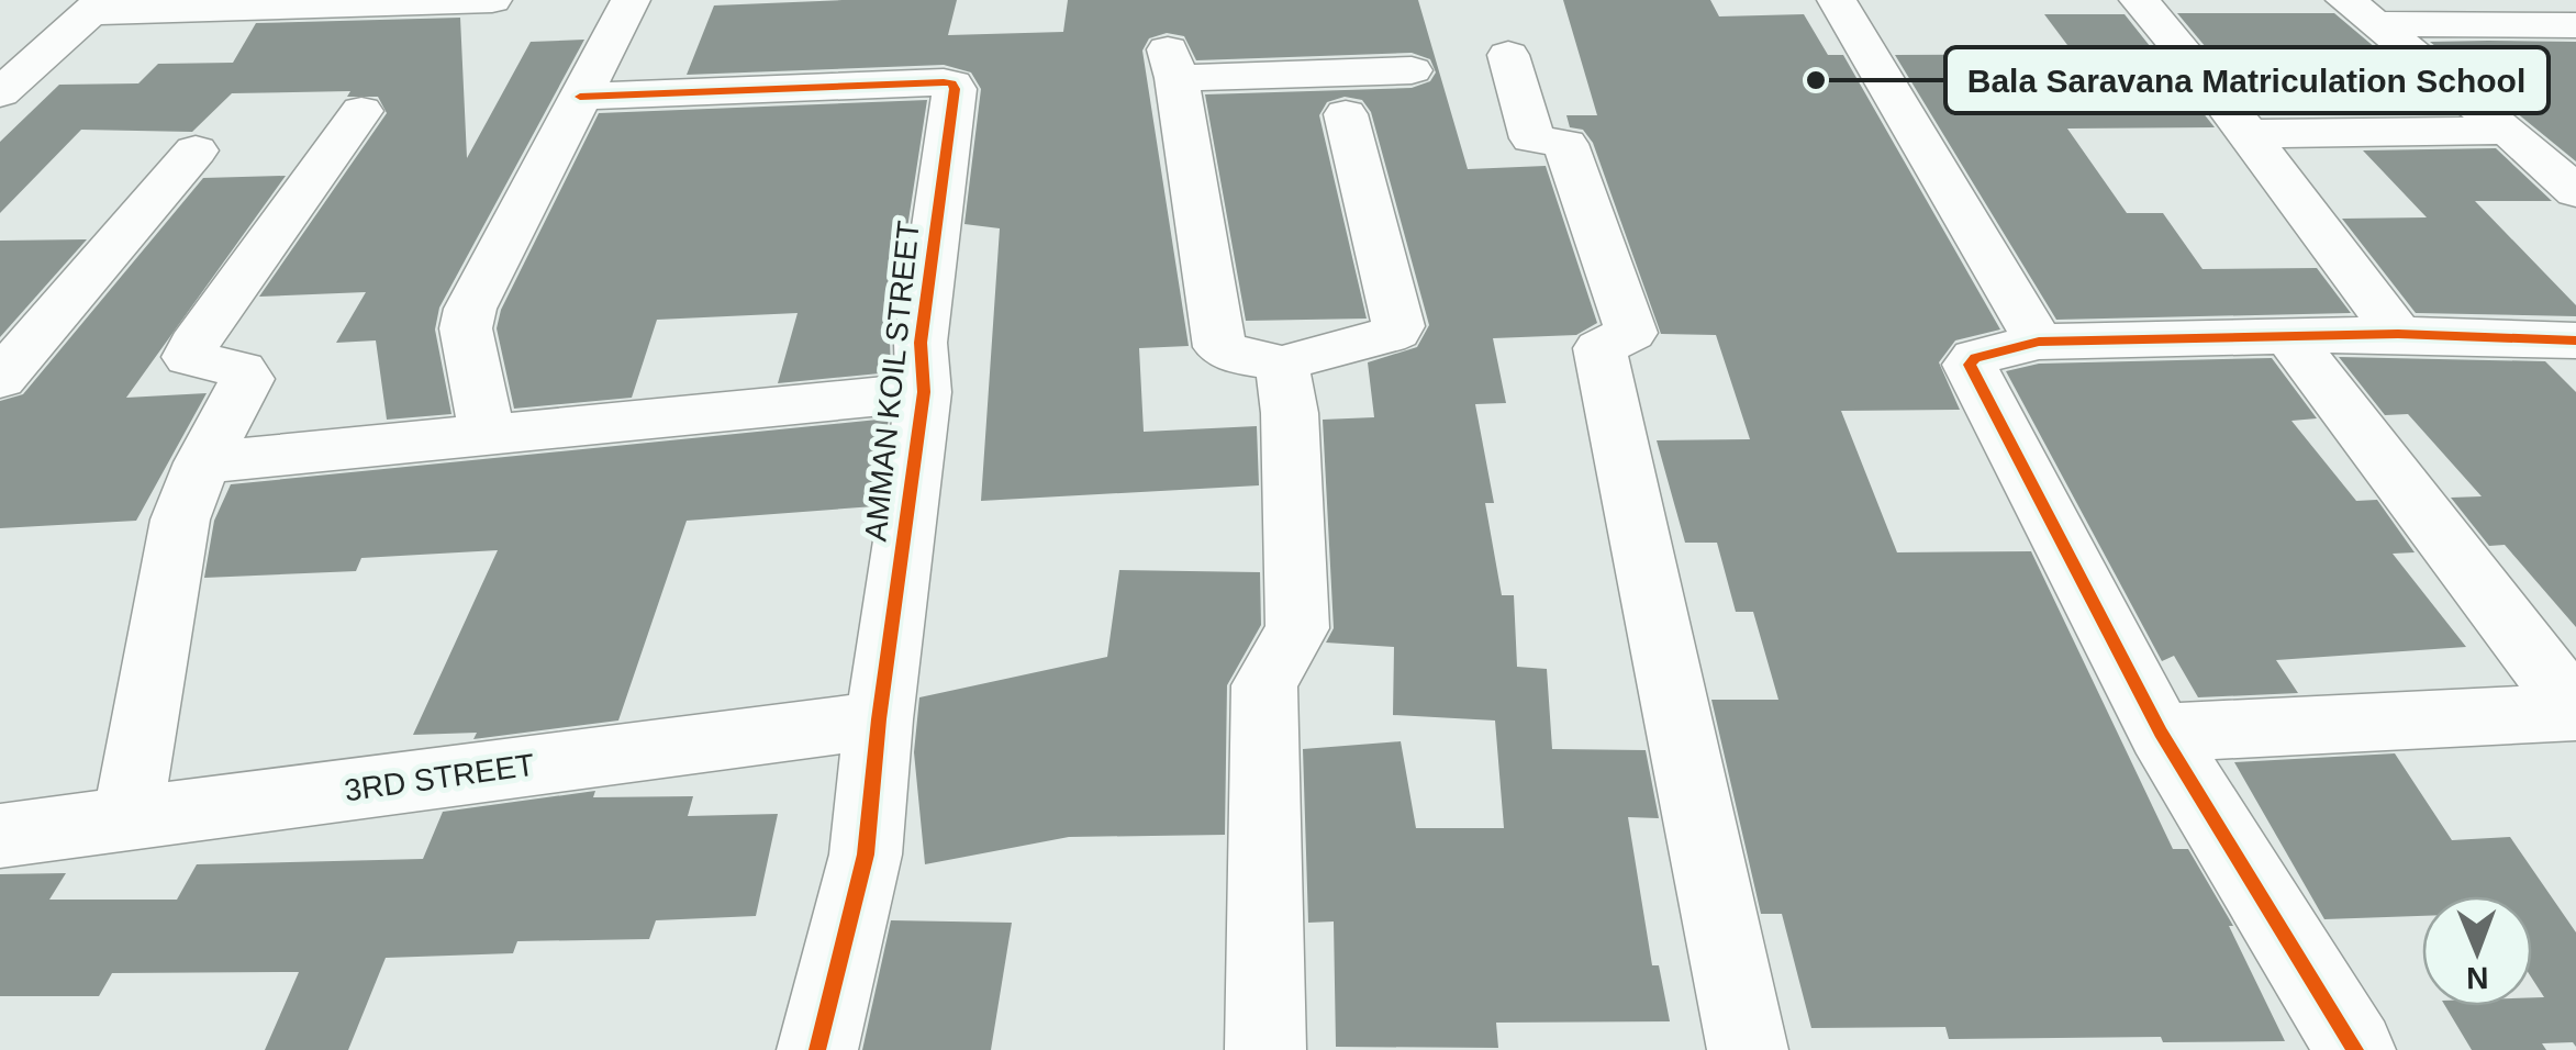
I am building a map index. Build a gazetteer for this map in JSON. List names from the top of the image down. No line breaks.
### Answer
{"streets":{"street":["AMMAN KOIL STREET","3RD STREET"]},"crossings":[["AMMAN KOIL STREET","3RD STREET"]],"places":["Bala Saravana Matriculation School"],"north":"bottom"}
